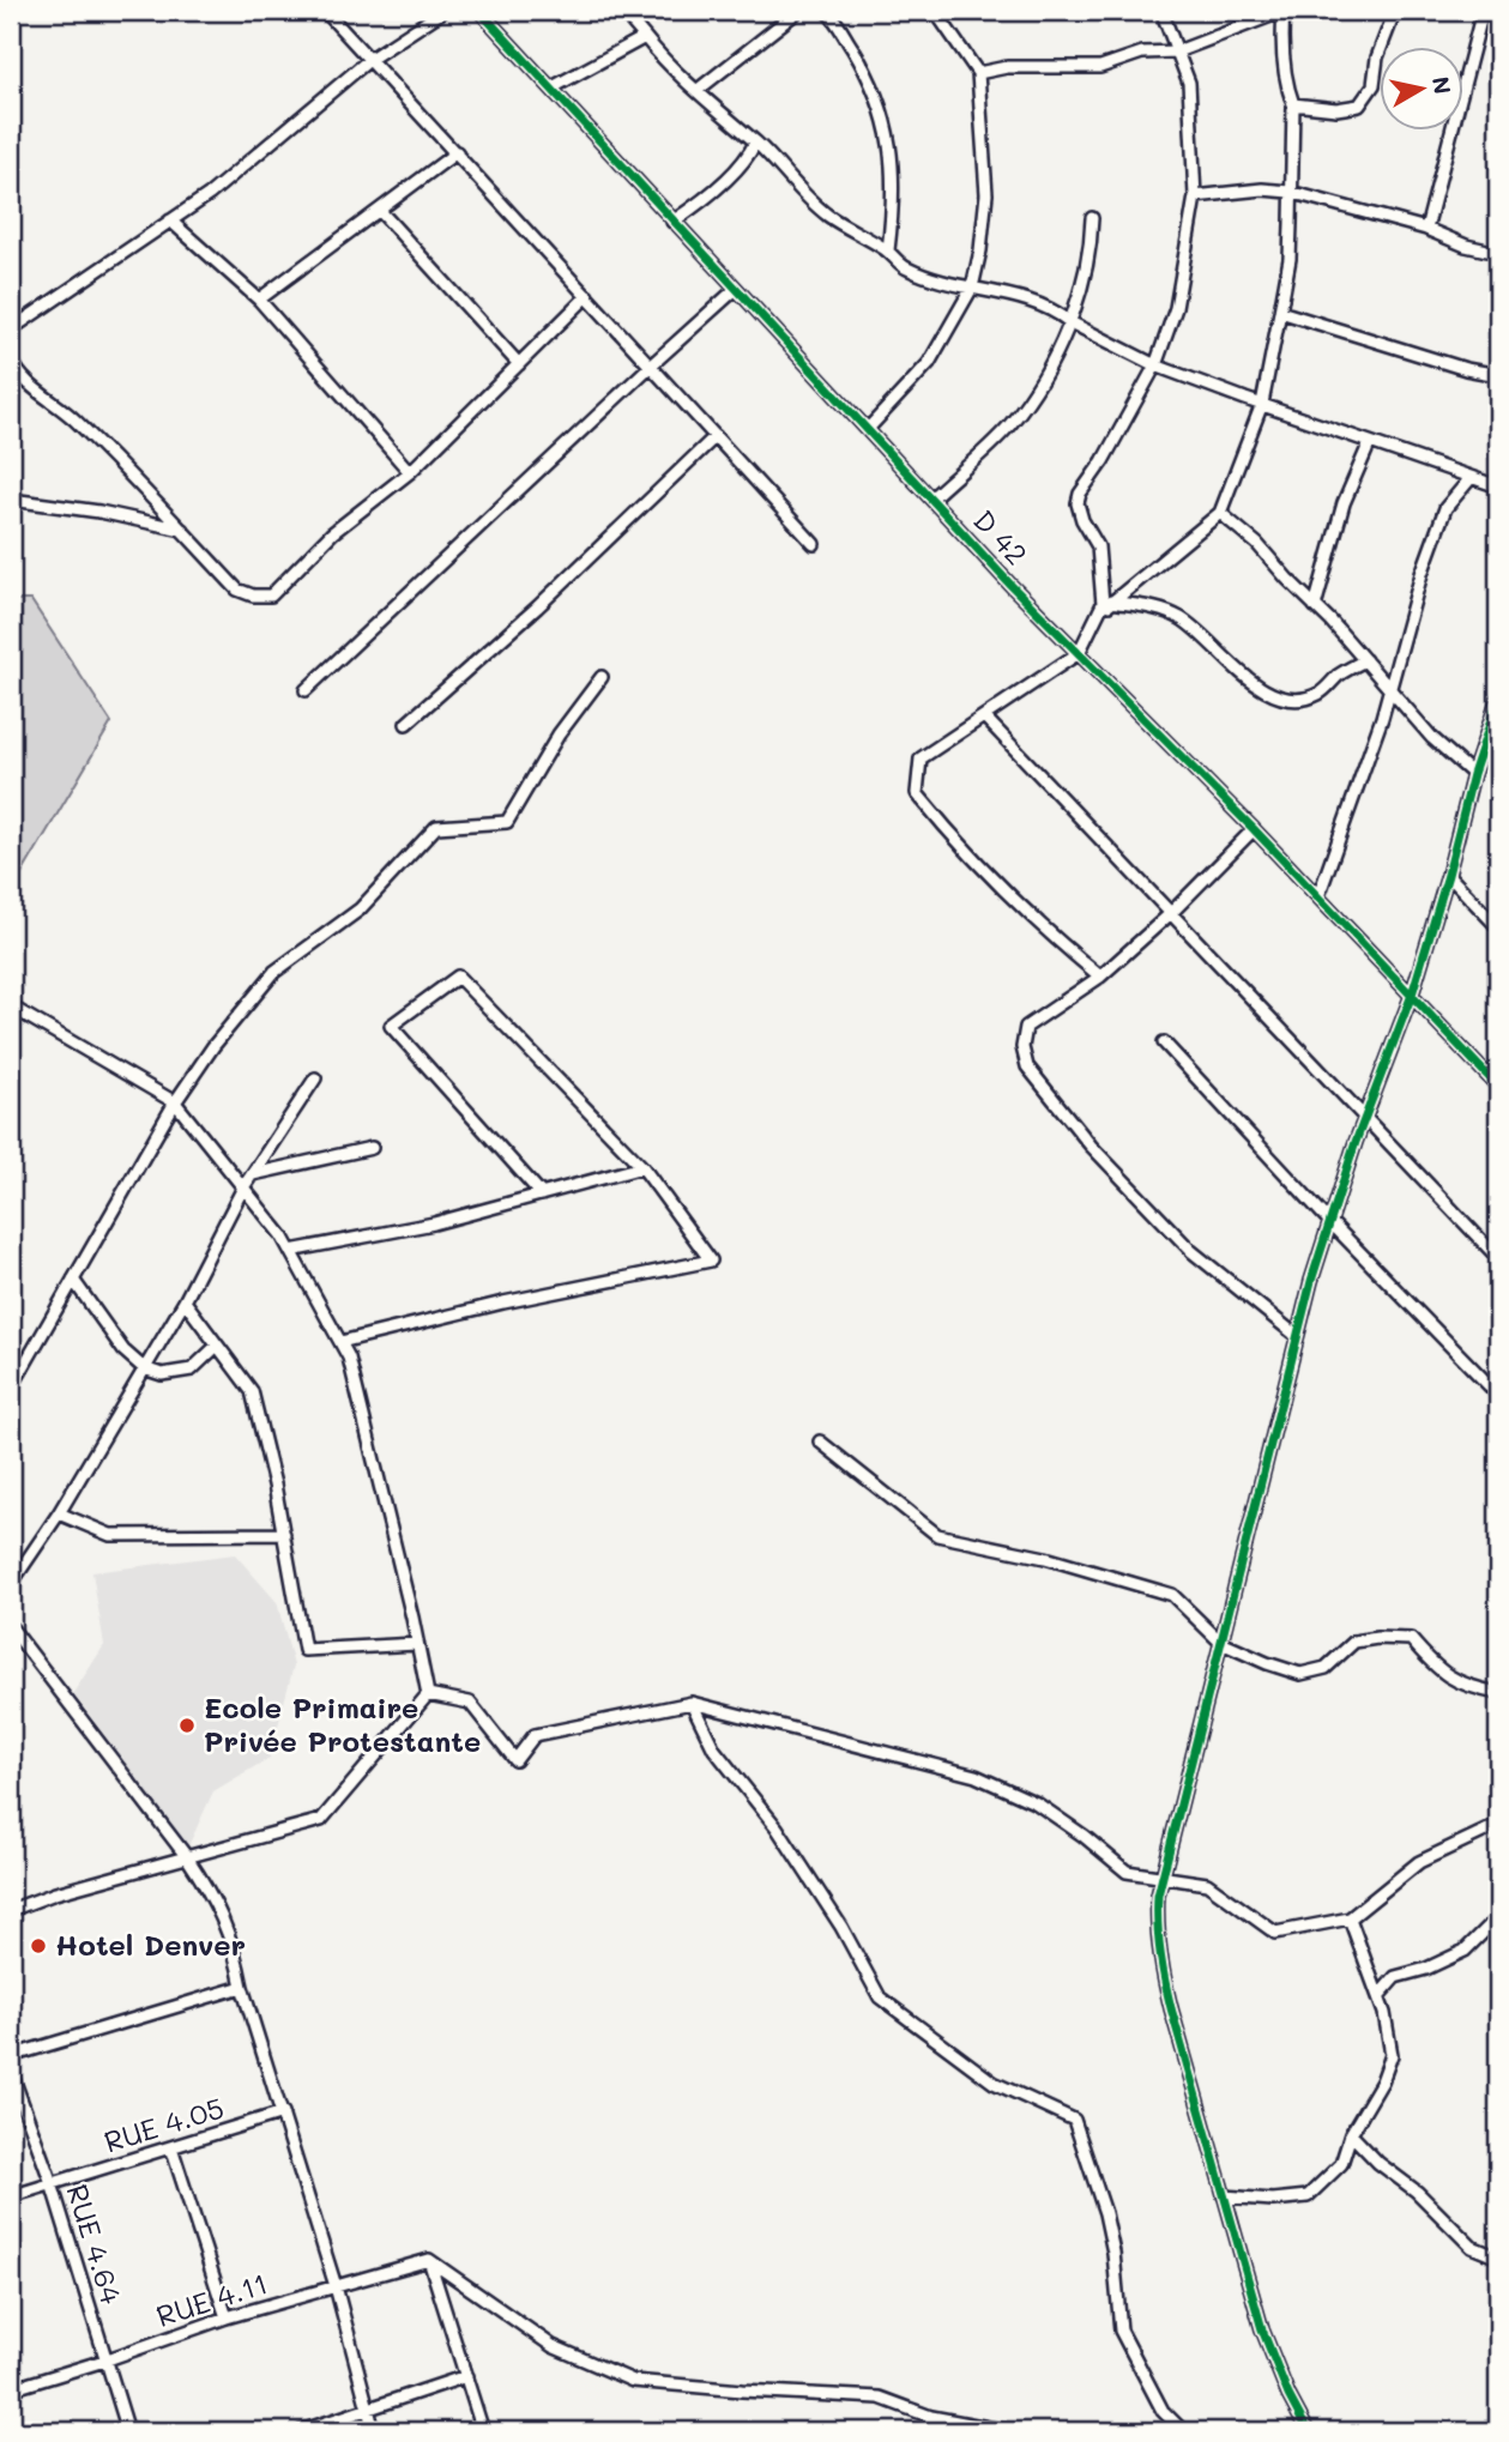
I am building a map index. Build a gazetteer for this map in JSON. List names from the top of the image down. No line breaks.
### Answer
{"streets":{"street":["D 42","RUE 4.05","RUE 4.64","RUE 4.11"]},"crossings":[["RUE 4.05","RUE 4.64"],["RUE 4.64","RUE 4.11"]],"places":["Ecole Primaire Privée Protestante","Hotel Denver"],"north":"right"}
